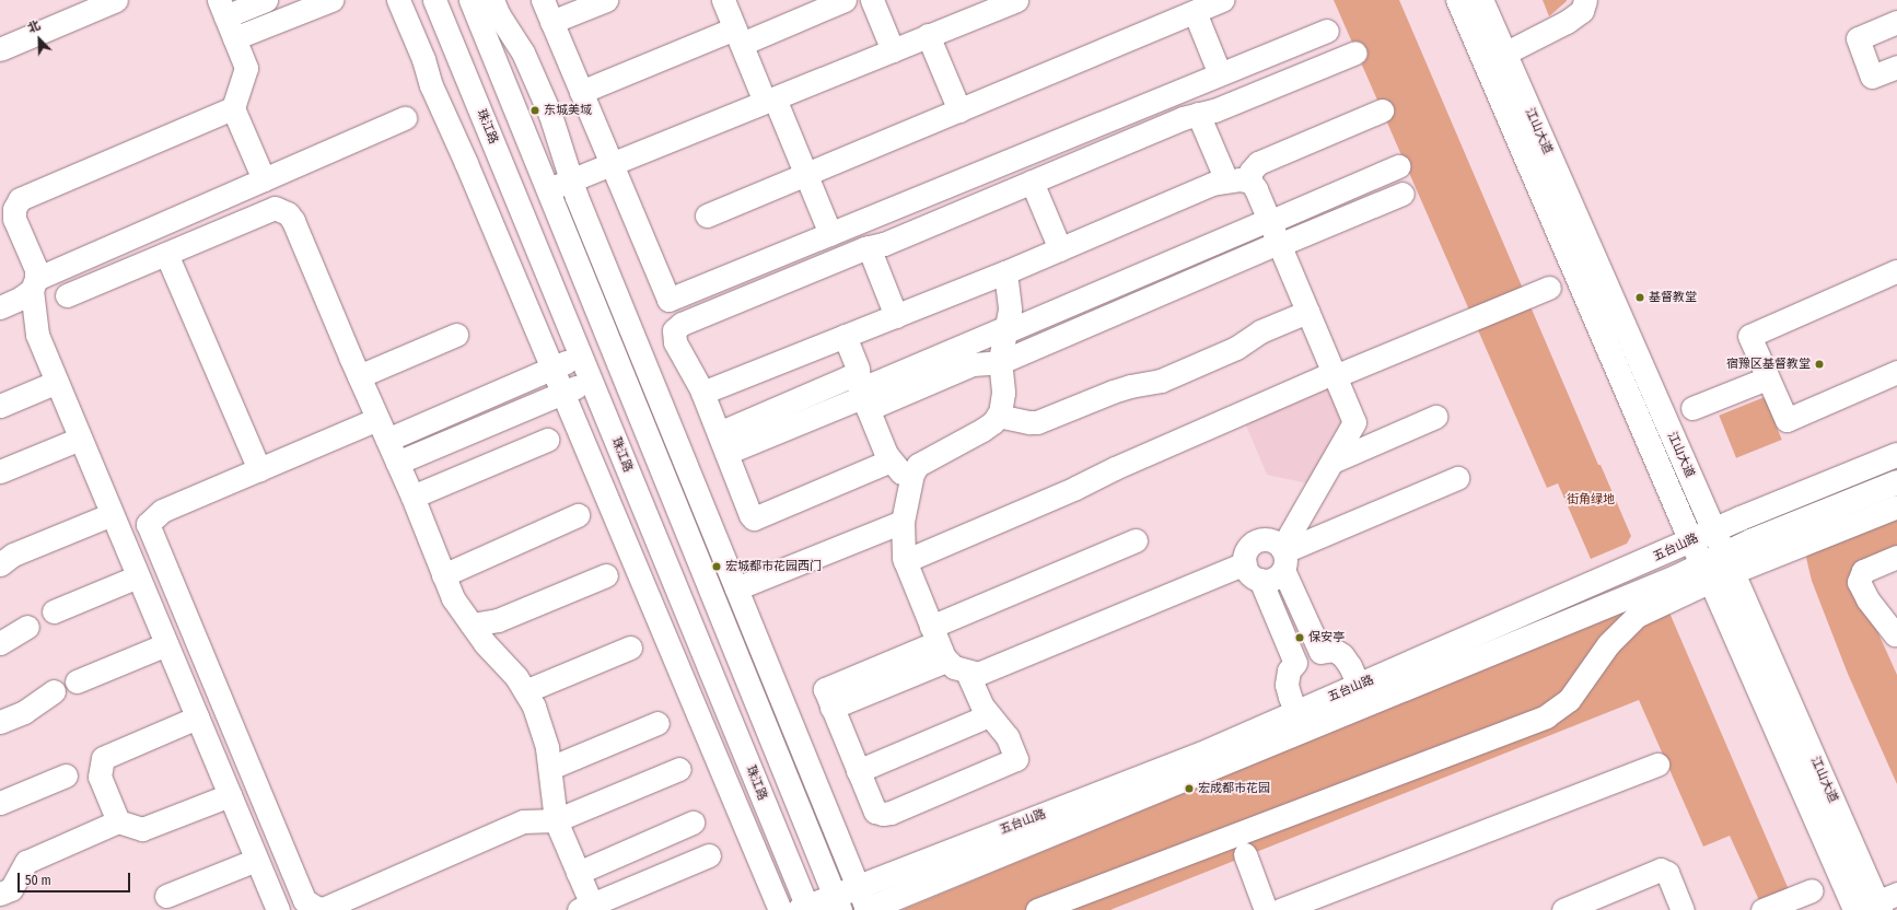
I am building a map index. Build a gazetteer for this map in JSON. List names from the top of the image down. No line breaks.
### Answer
{"streets":{"main road":["江山大道","五台山路"],"street":["珠江路"]},"crossings":[["珠江路","五台山路"],["江山大道","五台山路"]],"parks":["街角绿地"],"places":["东城美域","基督教堂","宿豫区基督教堂","宏城都市花园西门","保安亭","宏成都市花园"],"scale_bar":"50 m","north":"top left"}
